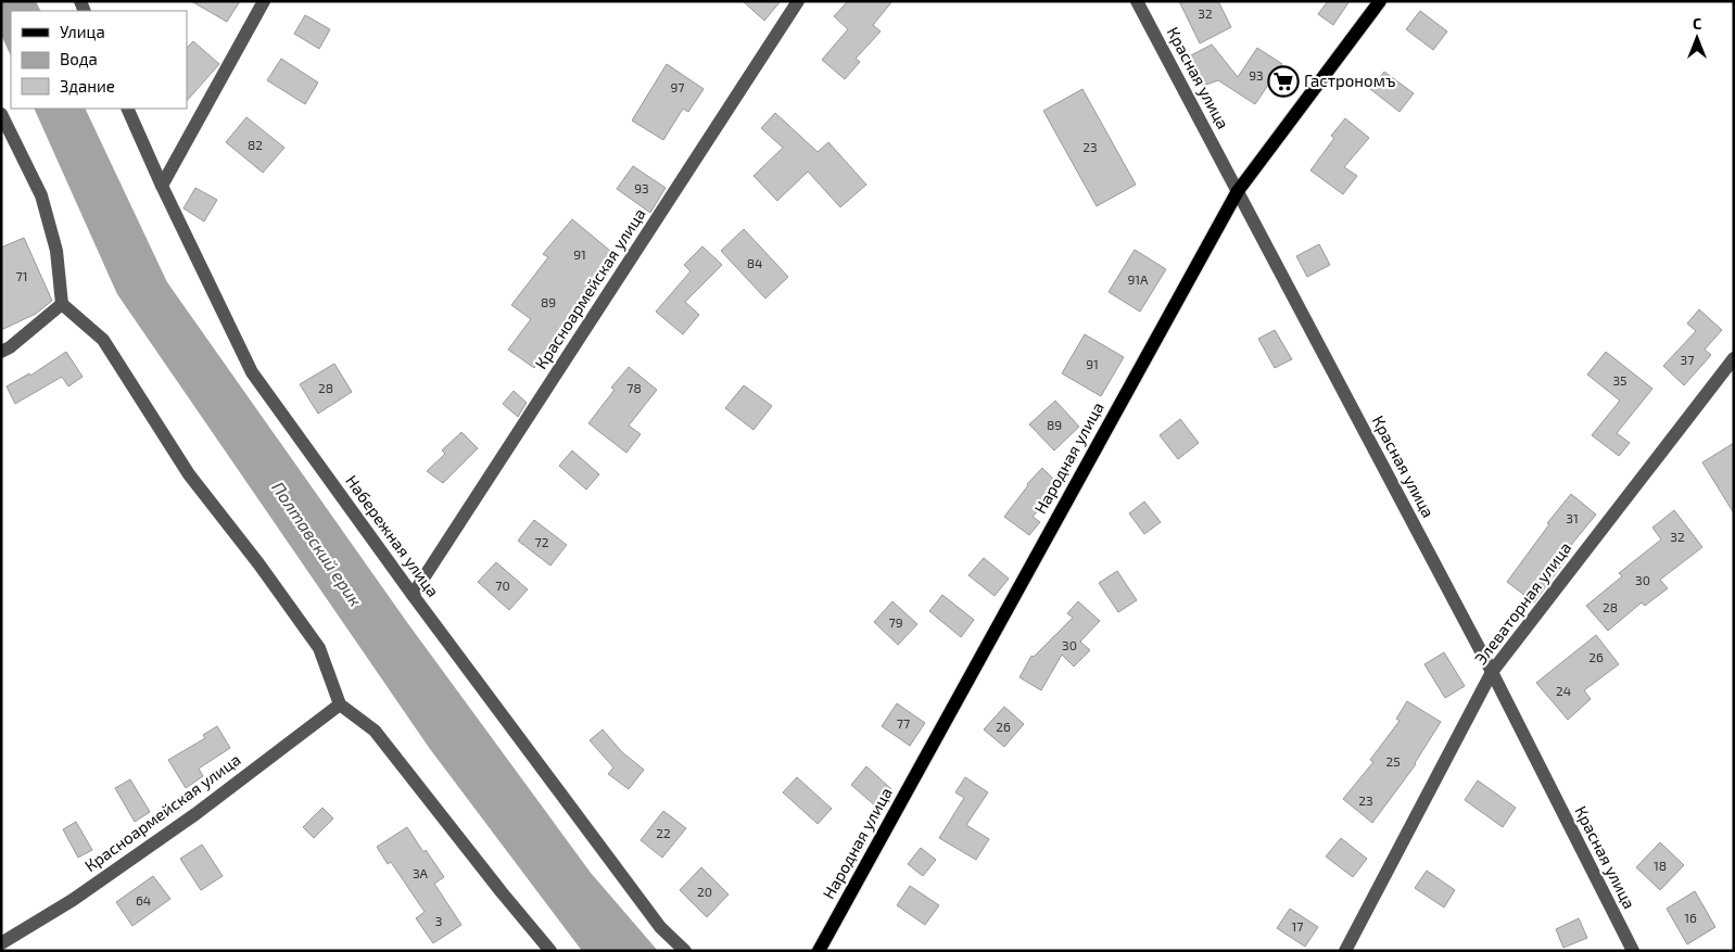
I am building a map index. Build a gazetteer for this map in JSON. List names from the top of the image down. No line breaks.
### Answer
{"streets":{"main road":["Народная улица"],"street":["Красная улица","Красноармейская улица","Набережная улица","Элеваторная улица"]},"crossings":[["Красная улица","Народная улица"],["Красная улица","Элеваторная улица"],["Красноармейская улица","Набережная улица"]],"water":["Полтавский ерик"],"places":{"supermarket":["Гастрономъ"]},"house_numbers":["32","93","97","82","23","93","91","84","71","91А","89","37","91","35","28","78","89","31","32","72","30","70","28","79","30","26","24","77","26","25","23","22","18","3А","20","64","16","3","17"],"legend":["Улица","Вода","Здание"],"north":"top"}
